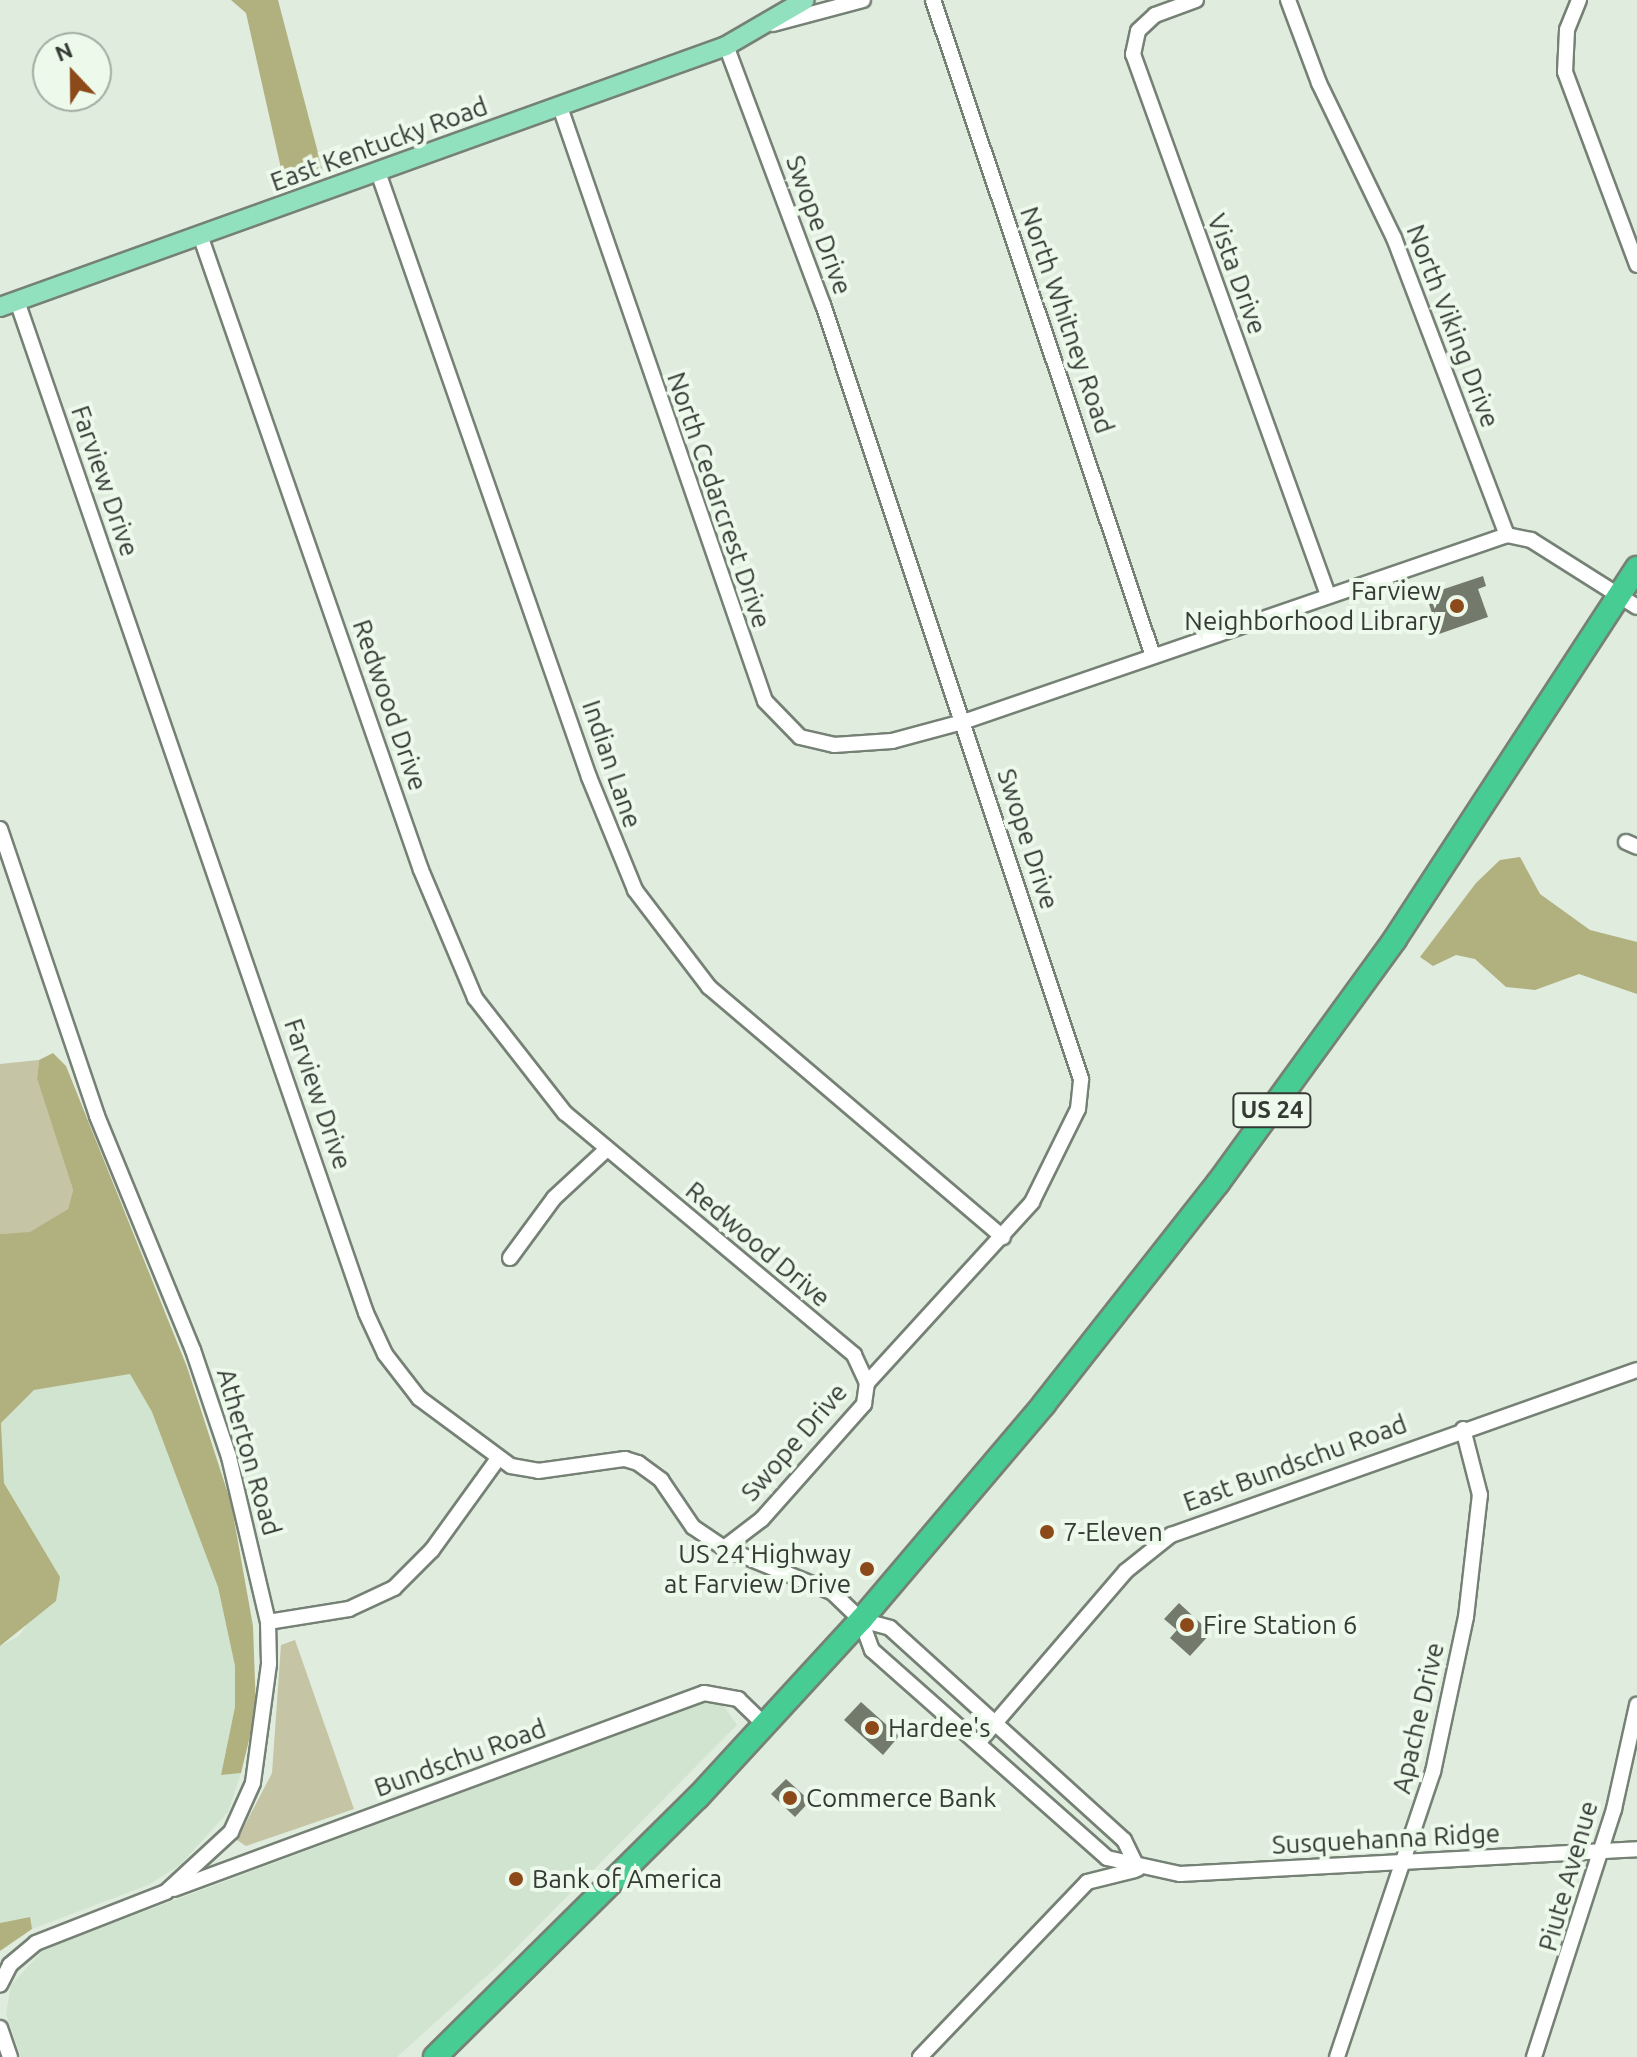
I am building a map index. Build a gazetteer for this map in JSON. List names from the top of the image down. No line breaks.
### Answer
{"streets":{"highway":["US 24"],"main road":["East Kentucky Road"],"street":["Swope Drive","Vista Drive","North Whitney Road","North Viking Drive","Farview Drive","North Cedarcrest Drive","Redwood Drive","Indian Lane","Atherton Road","East Bundschu Road","Apache Drive","Bundschu Road","Susquehanna Ridge","Piute Avenue"]},"crossings":[["East Kentucky Road","Swope Drive"],["East Kentucky Road","Farview Drive"],["East Kentucky Road","North Cedarcrest Drive"],["East Kentucky Road","Redwood Drive"],["East Kentucky Road","Indian Lane"],["Swope Drive","Farview Drive"],["Swope Drive","North Cedarcrest Drive"],["Swope Drive","Redwood Drive"],["Swope Drive","Indian Lane"],["Vista Drive","North Cedarcrest Drive"],["North Whitney Road","North Cedarcrest Drive"],["North Viking Drive","North Cedarcrest Drive"],["Farview Drive","US 24"],["Farview Drive","Susquehanna Ridge"],["US 24","Bundschu Road"],["US 24","Susquehanna Ridge"],["Atherton Road","Bundschu Road"],["East Bundschu Road","Apache Drive"],["East Bundschu Road","Susquehanna Ridge"],["Apache Drive","Susquehanna Ridge"],["Susquehanna Ridge","Piute Avenue"]],"places":["Farview Neighborhood Library","7-Eleven","US 24 Highway at Farview Drive","Fire Station 6","Hardee's","Commerce Bank","Bank of America"],"north":"top"}
